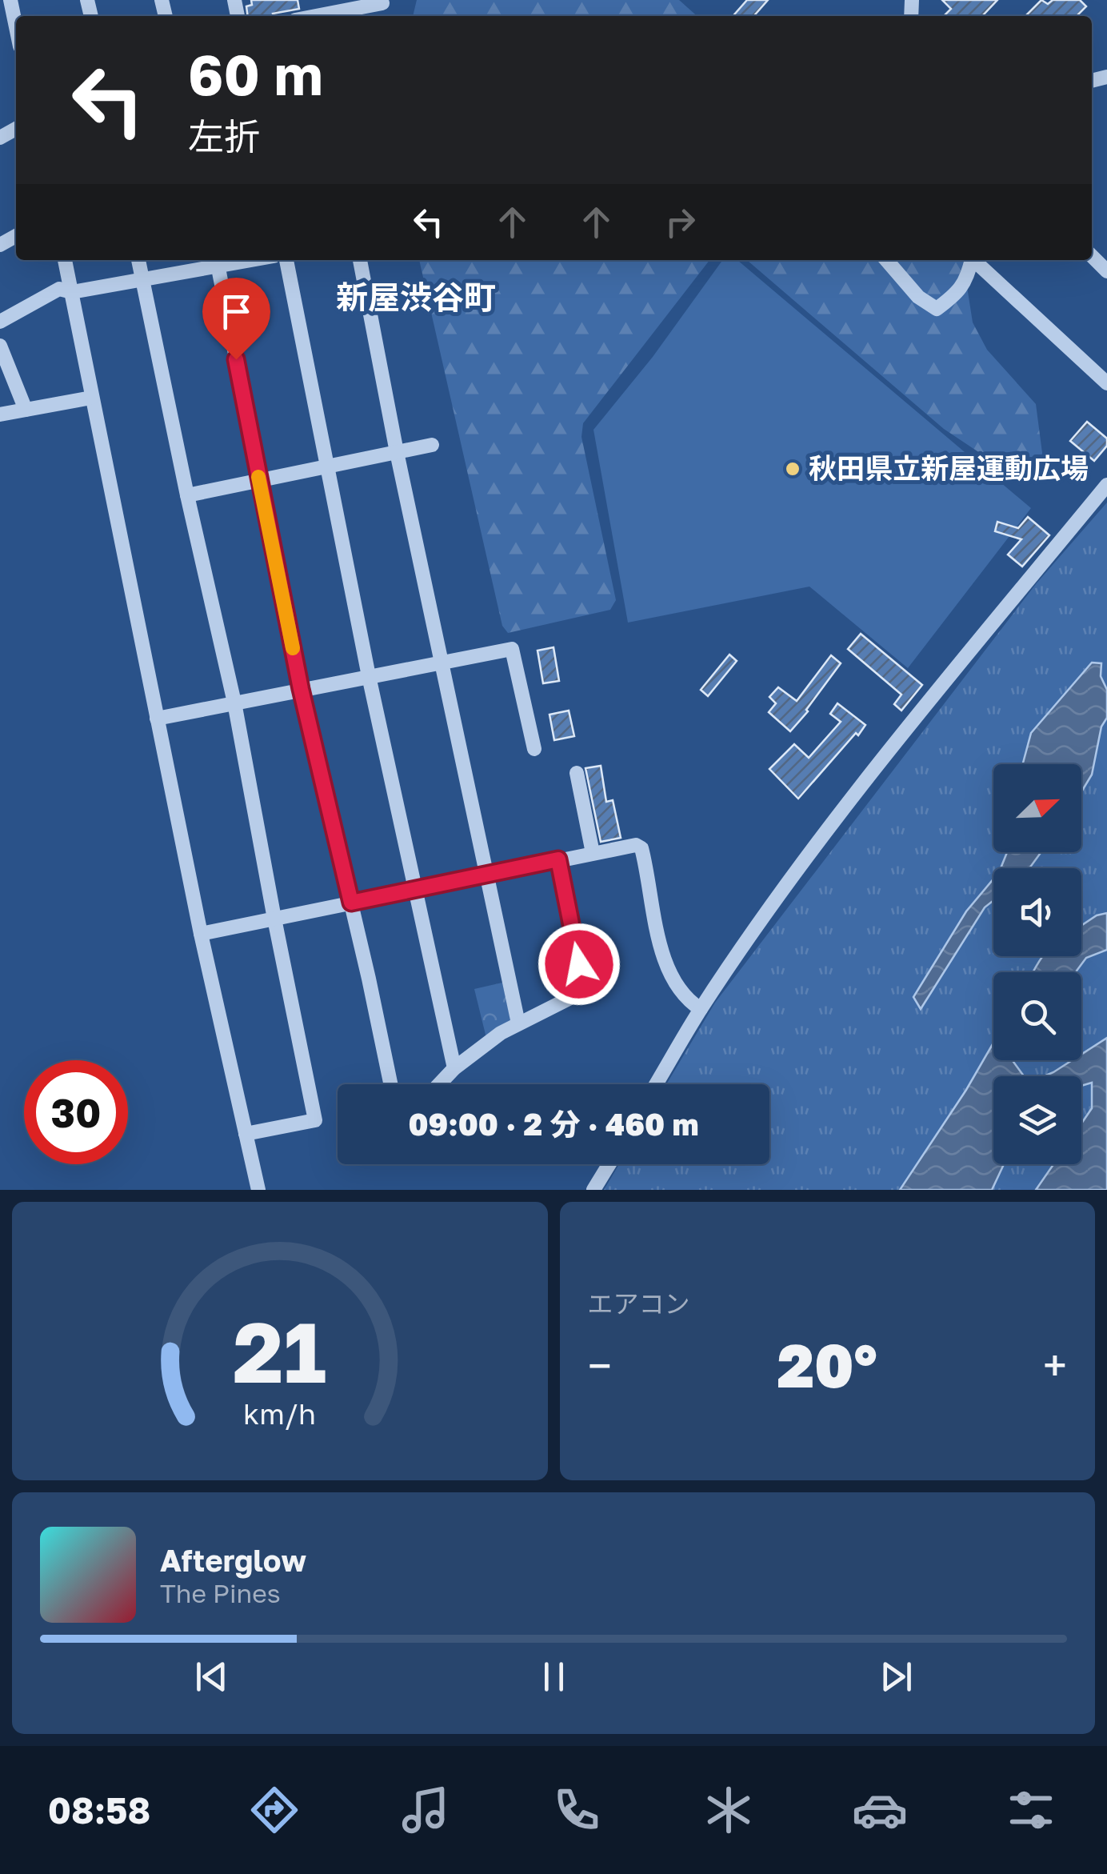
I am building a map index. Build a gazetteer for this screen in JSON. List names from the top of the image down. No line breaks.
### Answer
{"districts":["新屋渋谷町"],"places":["秋田県立新屋運動広場"],"north":"top right","page":{"turn":["60 m","左折"],"limit":"30","trip":"09:00 · 2 分 · 460 m","tile":"エアコン","heat":["−","20°","+"],"song":["Afterglow","The Pines"],"tabs":"08:58","gauge":["21","km/h"]}}
